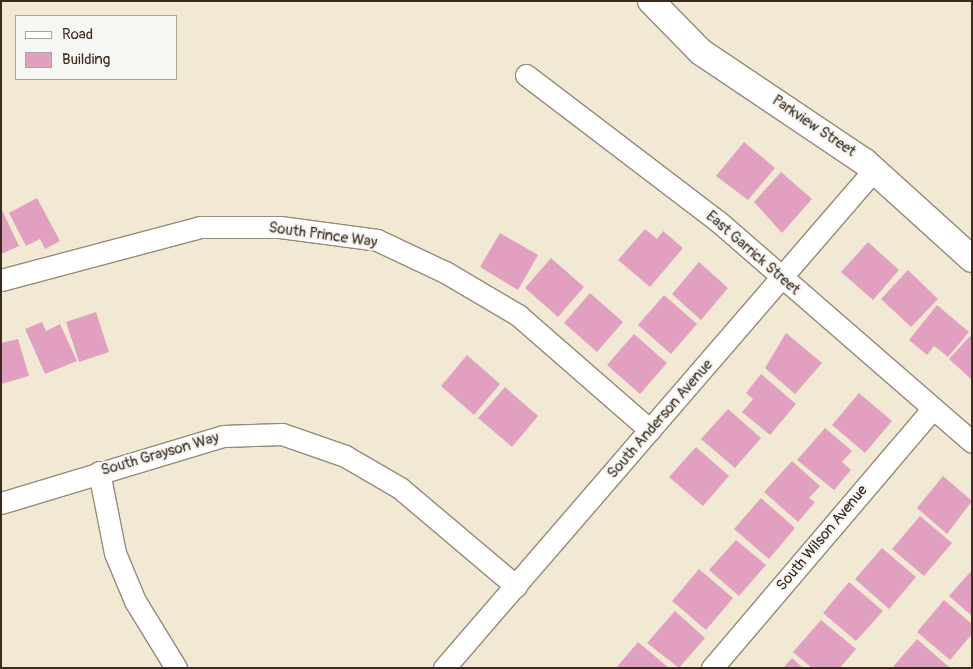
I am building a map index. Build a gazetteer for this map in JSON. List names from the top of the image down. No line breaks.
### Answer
{"streets":{"street":["Parkview Street","South Prince Way","East Garrick Street","South Anderson Avenue","South Grayson Way","South Wilson Avenue"]},"crossings":[["Parkview Street","South Anderson Avenue"],["South Prince Way","South Anderson Avenue"],["East Garrick Street","South Anderson Avenue"],["East Garrick Street","South Wilson Avenue"],["South Anderson Avenue","South Grayson Way"]],"legend":["Road","Building"]}
